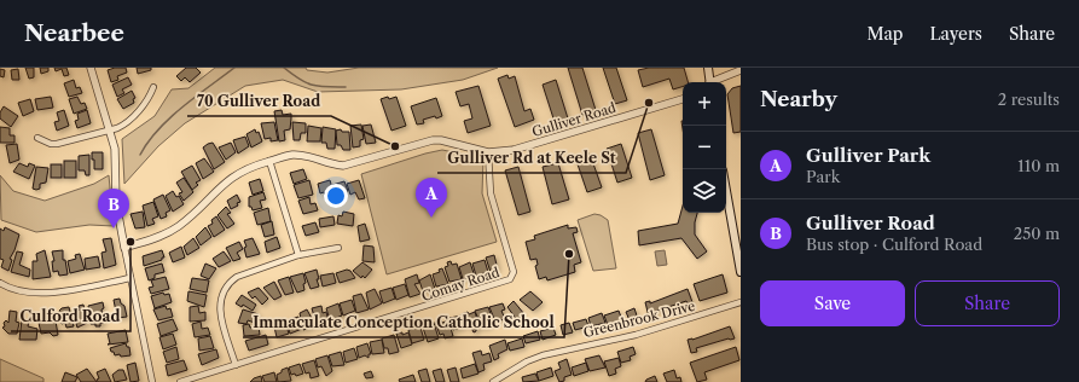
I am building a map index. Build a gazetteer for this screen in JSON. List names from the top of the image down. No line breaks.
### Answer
{"streets":{"street":["Gulliver Road","Comay Road","Greenbrook Drive"]},"crossings":[["Gulliver Road","Comay Road"]],"places":["Gulliver Rd at Keele St","70 Gulliver Road","Culford Road","Immaculate Conception Catholic School"],"page":{"header":"Nearbee","nav":["Map","Layers","Share"],"heading":["Nearby","2 results"],"map_buttons":["+","−"],"list":[{"mark":"A","name":"Gulliver Park","note":"Park","value":"110 m"},{"mark":"B","name":"Gulliver Road","note":"Bus stop · Culford Road","value":"250 m"}],"pins":["A","B"],"buttons":["Save","Share"]}}
